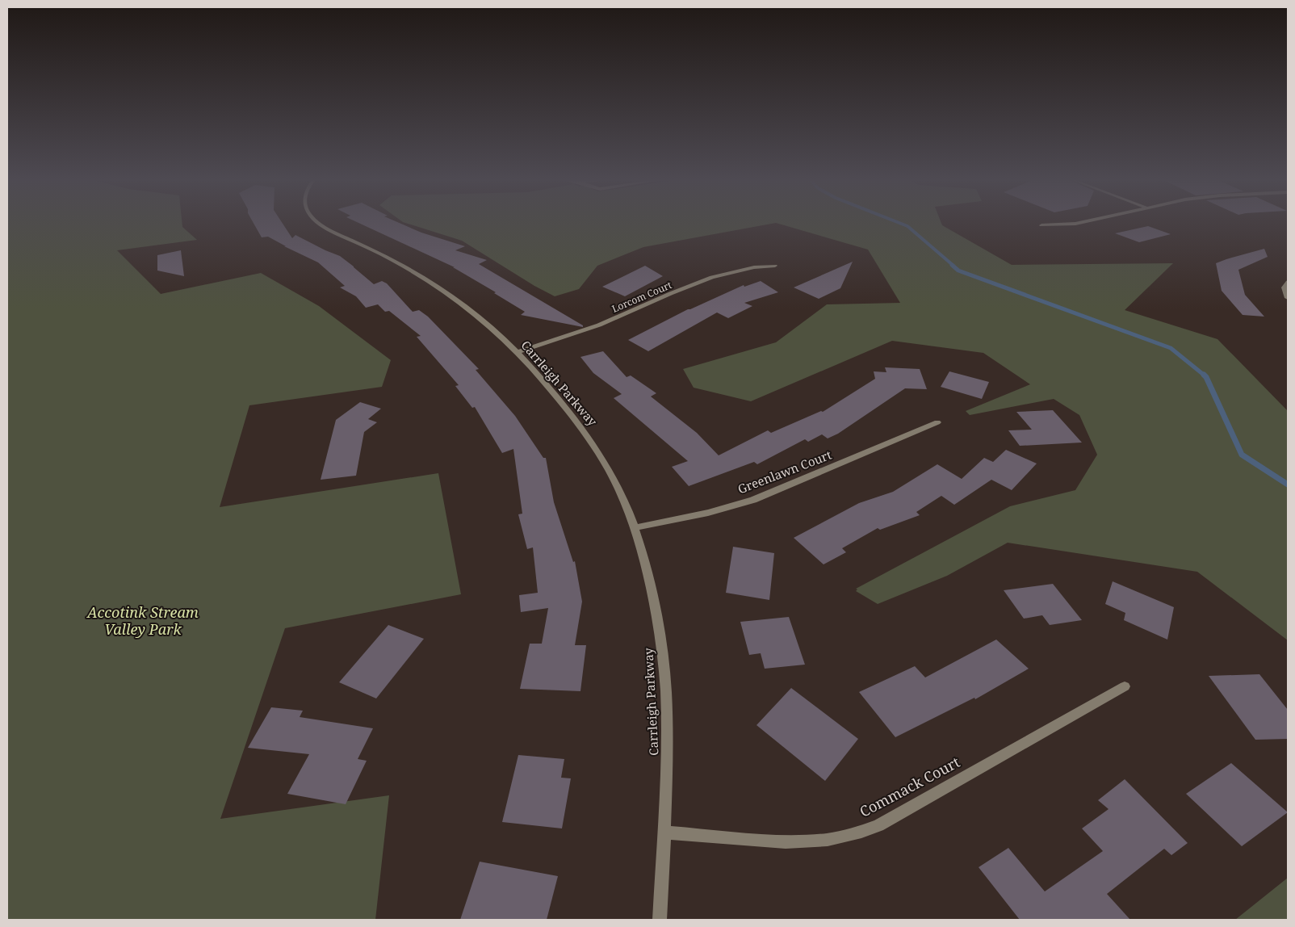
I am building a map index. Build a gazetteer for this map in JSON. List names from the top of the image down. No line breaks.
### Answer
{"streets":{"street":["Lorcom Court","Carrleigh Parkway","Greenlawn Court","Commack Court"]},"crossings":[["Lorcom Court","Carrleigh Parkway"],["Carrleigh Parkway","Greenlawn Court"],["Carrleigh Parkway","Commack Court"]],"parks":["Accotink Stream Valley Park"]}
